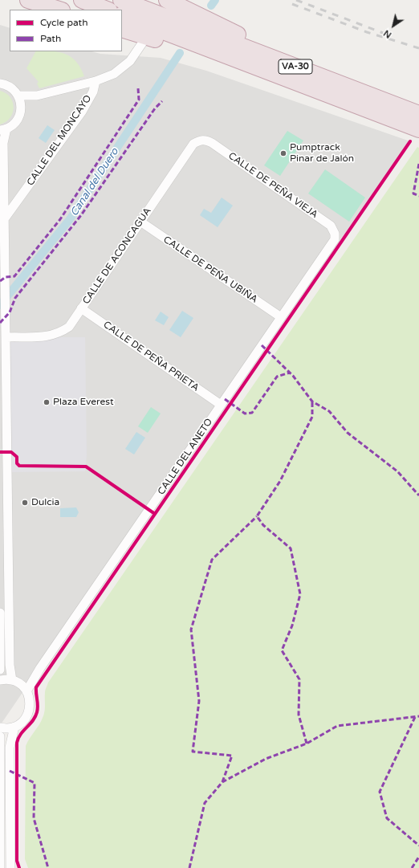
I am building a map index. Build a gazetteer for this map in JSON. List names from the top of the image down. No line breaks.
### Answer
{"streets":{"highway":["VA-30"],"street":["CALLE DEL MONCAYO","CALLE DE PEÑA VIEJA","CALLE DE ACONCAGUA","CALLE DE PEÑA UBIÑA","CALLE DE PEÑA PRIETA","CALLE DEL ANETO"]},"crossings":[["CALLE DE PEÑA VIEJA","CALLE DE ACONCAGUA"],["CALLE DE PEÑA VIEJA","CALLE DEL ANETO"],["CALLE DE ACONCAGUA","CALLE DE PEÑA UBIÑA"],["CALLE DE ACONCAGUA","CALLE DE PEÑA PRIETA"],["CALLE DE PEÑA UBIÑA","CALLE DEL ANETO"],["CALLE DE PEÑA PRIETA","CALLE DEL ANETO"]],"water":["Canal del Duero"],"places":["Pumptrack Pinar de Jalón","Plaza Everest","Dulcia"],"legend":["Cycle path","Path"],"north":"bottom left"}
